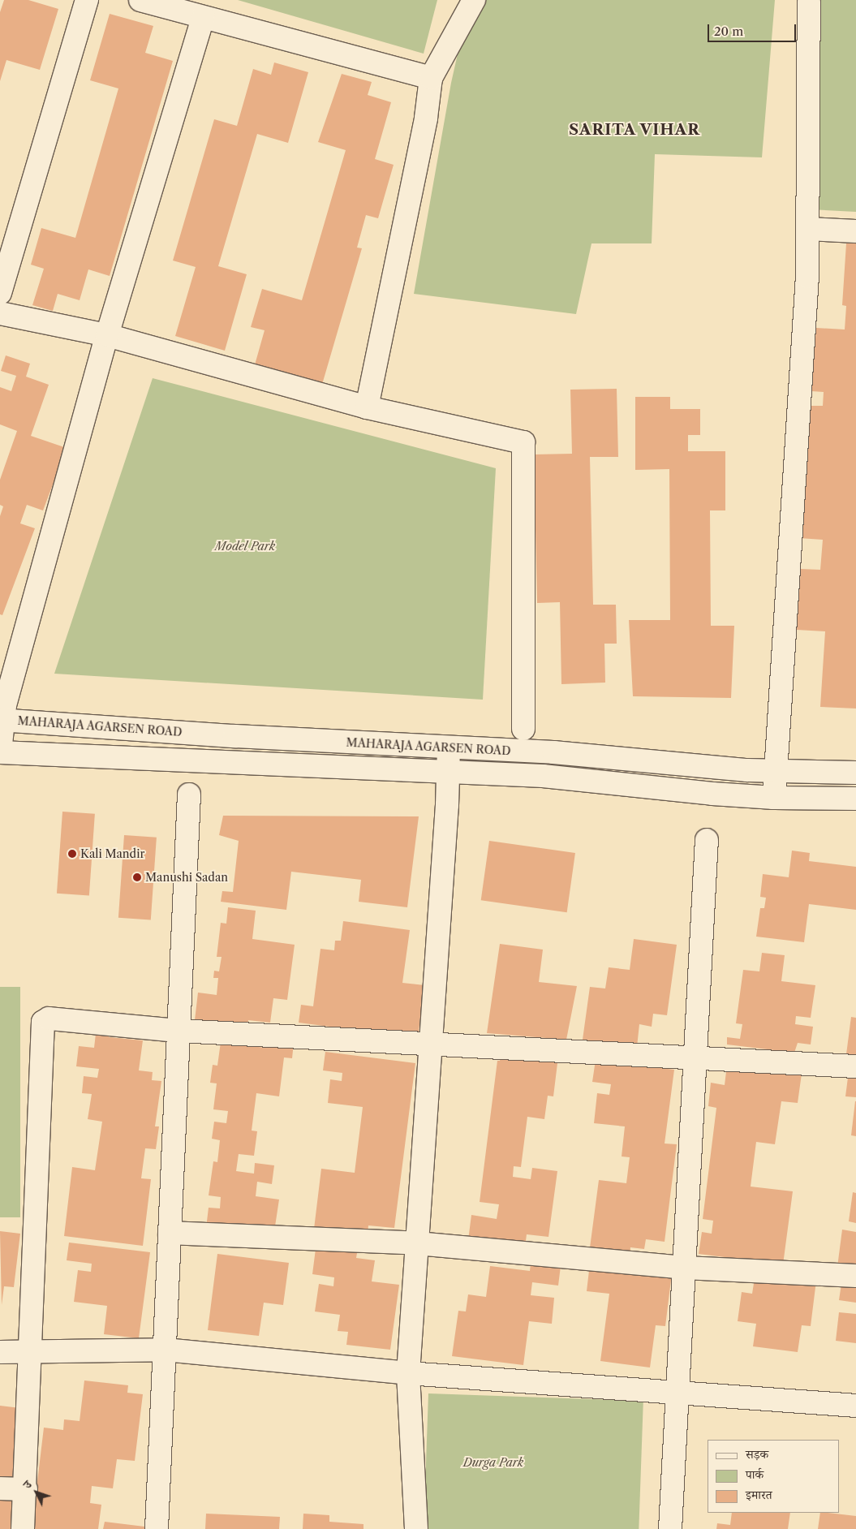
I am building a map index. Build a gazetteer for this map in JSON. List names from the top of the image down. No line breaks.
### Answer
{"streets":{"street":["MAHARAJA AGARSEN ROAD"]},"districts":["SARITA VIHAR"],"parks":["Model Park","Durga Park"],"places":["Kali Mandir","Manushi Sadan"],"legend":["सड़क","पार्क","इमारत"],"scale_bar":"20 m","north":"top left"}
